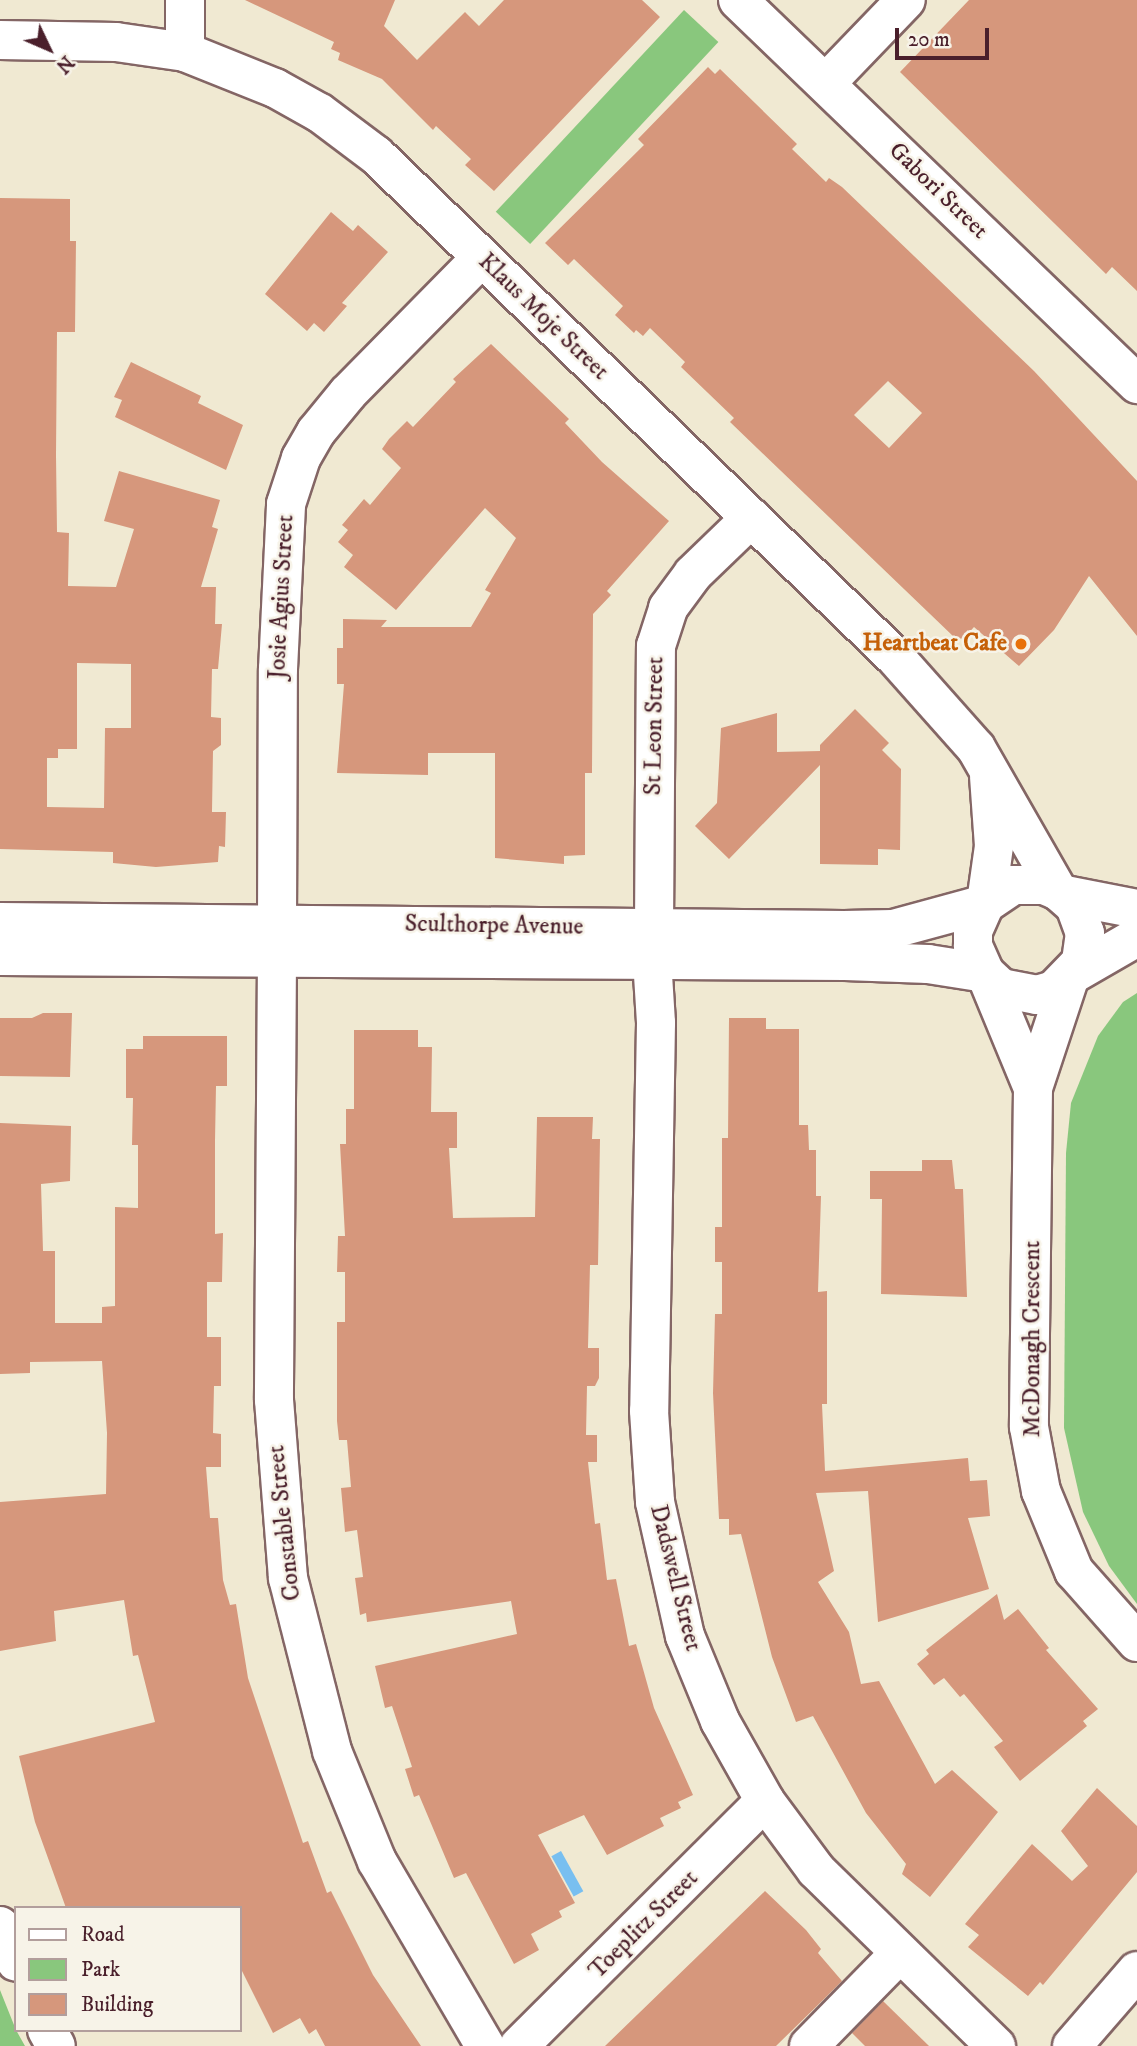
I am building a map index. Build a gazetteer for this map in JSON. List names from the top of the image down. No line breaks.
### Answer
{"streets":{"street":["Gabori Street","Klaus Moje Street","Josie Agius Street","St Leon Street","Sculthorpe Avenue","McDonagh Crescent","Constable Street","Dadswell Street","Toeplitz Street"]},"crossings":[["Klaus Moje Street","Josie Agius Street"],["Klaus Moje Street","St Leon Street"],["Klaus Moje Street","Sculthorpe Avenue"],["Klaus Moje Street","McDonagh Crescent"],["Josie Agius Street","Sculthorpe Avenue"],["Josie Agius Street","Constable Street"],["St Leon Street","Sculthorpe Avenue"],["St Leon Street","Dadswell Street"],["Sculthorpe Avenue","McDonagh Crescent"],["Sculthorpe Avenue","Constable Street"],["Sculthorpe Avenue","Dadswell Street"],["Dadswell Street","Toeplitz Street"]],"places":["Heartbeat Cafe"],"legend":["Road","Park","Building"],"scale_bar":"20 m","north":"bottom right"}
